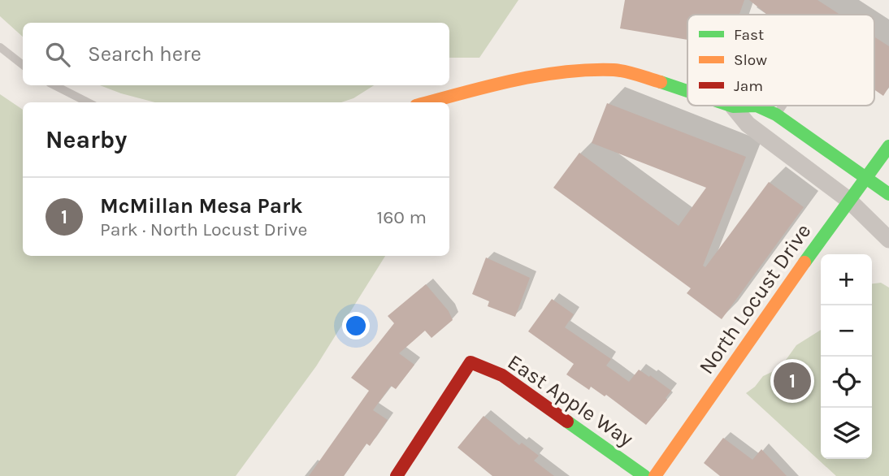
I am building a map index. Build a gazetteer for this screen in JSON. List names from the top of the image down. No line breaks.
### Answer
{"streets":{"street":["North Locust Drive","East Apple Way"]},"legend":["Fast","Slow","Jam"],"page":{"search":"Search here","heading":"Nearby","list":[{"mark":"1","name":"McMillan Mesa Park","note":"Park · North Locust Drive","value":"160 m"}],"map_buttons":["+","−"],"pins":"1"}}
